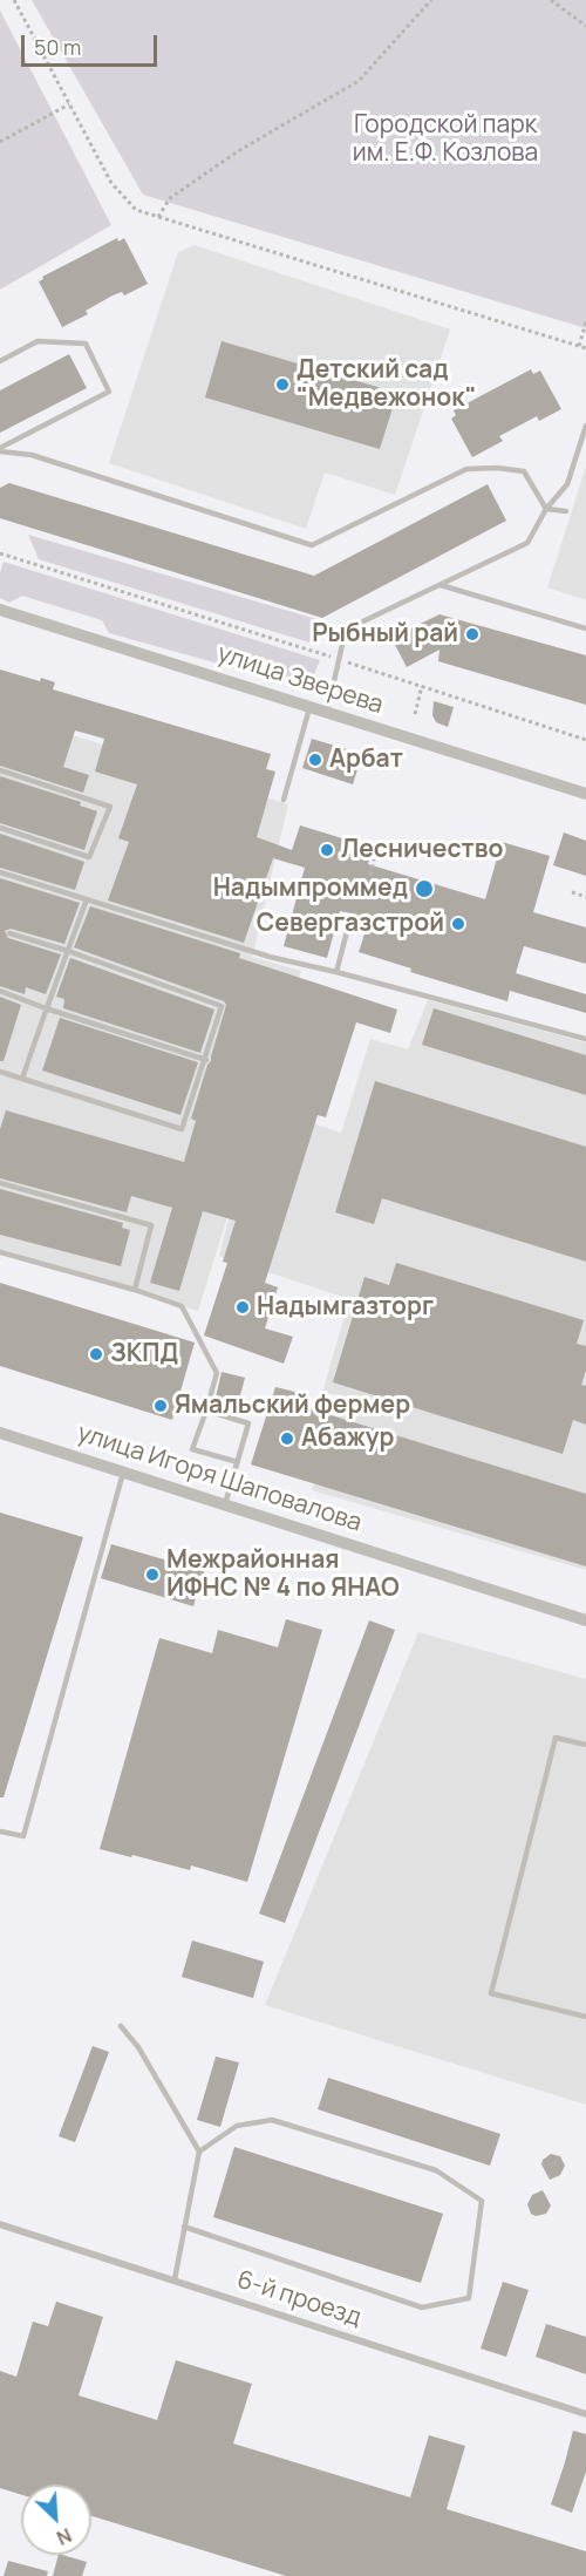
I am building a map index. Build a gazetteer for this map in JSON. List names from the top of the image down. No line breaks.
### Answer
{"streets":{"street":["улица Зверева","улица Игоря Шаповалова","6-й проезд"]},"parks":["Городской парк им. Е.Ф. Козлова"],"places":["Детский сад \"Медвежонок\"","Рыбный рай","Арбат","Лесничество","Надымпроммед","Севергазстрой","Надымгазторг","ЗКПД","Ямальский фермер","Абажур","Межрайонная ИФНС № 4 по ЯНАО"],"scale_bar":"50 m","north":"bottom right"}
